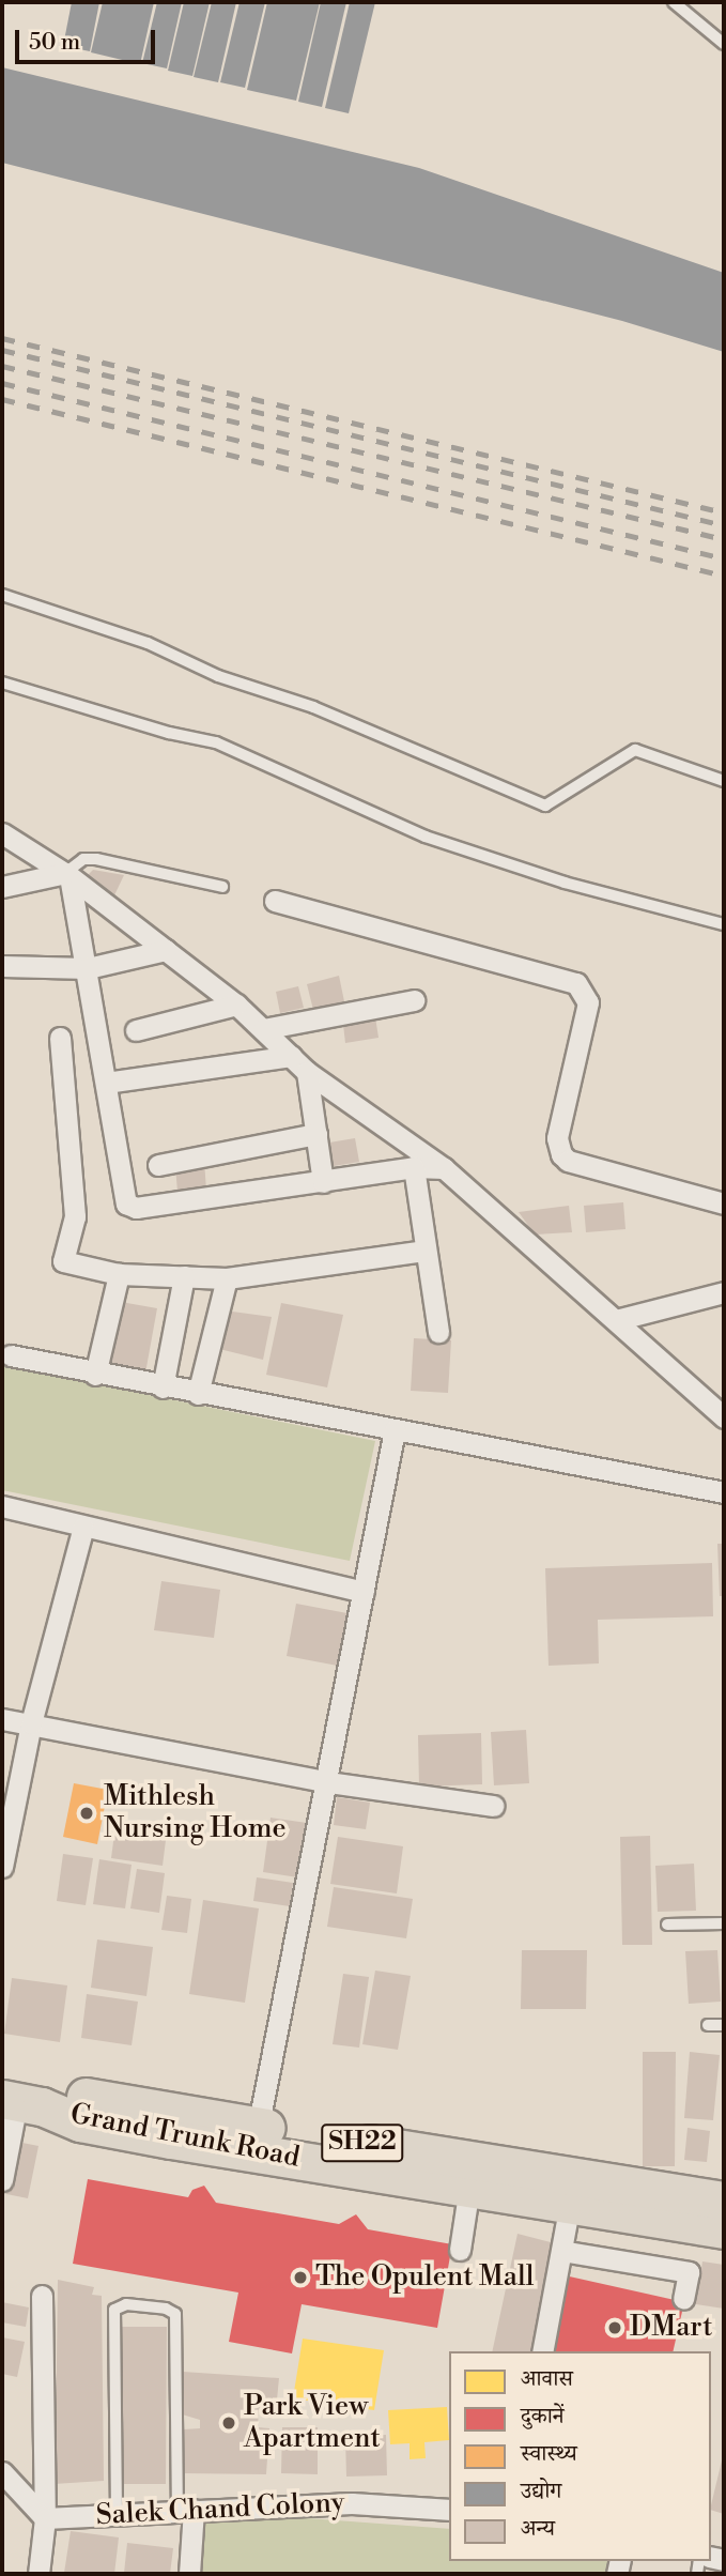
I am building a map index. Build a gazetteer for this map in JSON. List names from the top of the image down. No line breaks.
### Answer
{"streets":{"highway":["Grand Trunk Road","SH22"],"street":["Salek Chand Colony"]},"places":["Mithlesh Nursing Home","The Opulent Mall","DMart","Park View Apartment"],"legend":["आवास","दुकानें","स्वास्थ्य","उद्योग","अन्य"],"scale_bar":"50 m"}
